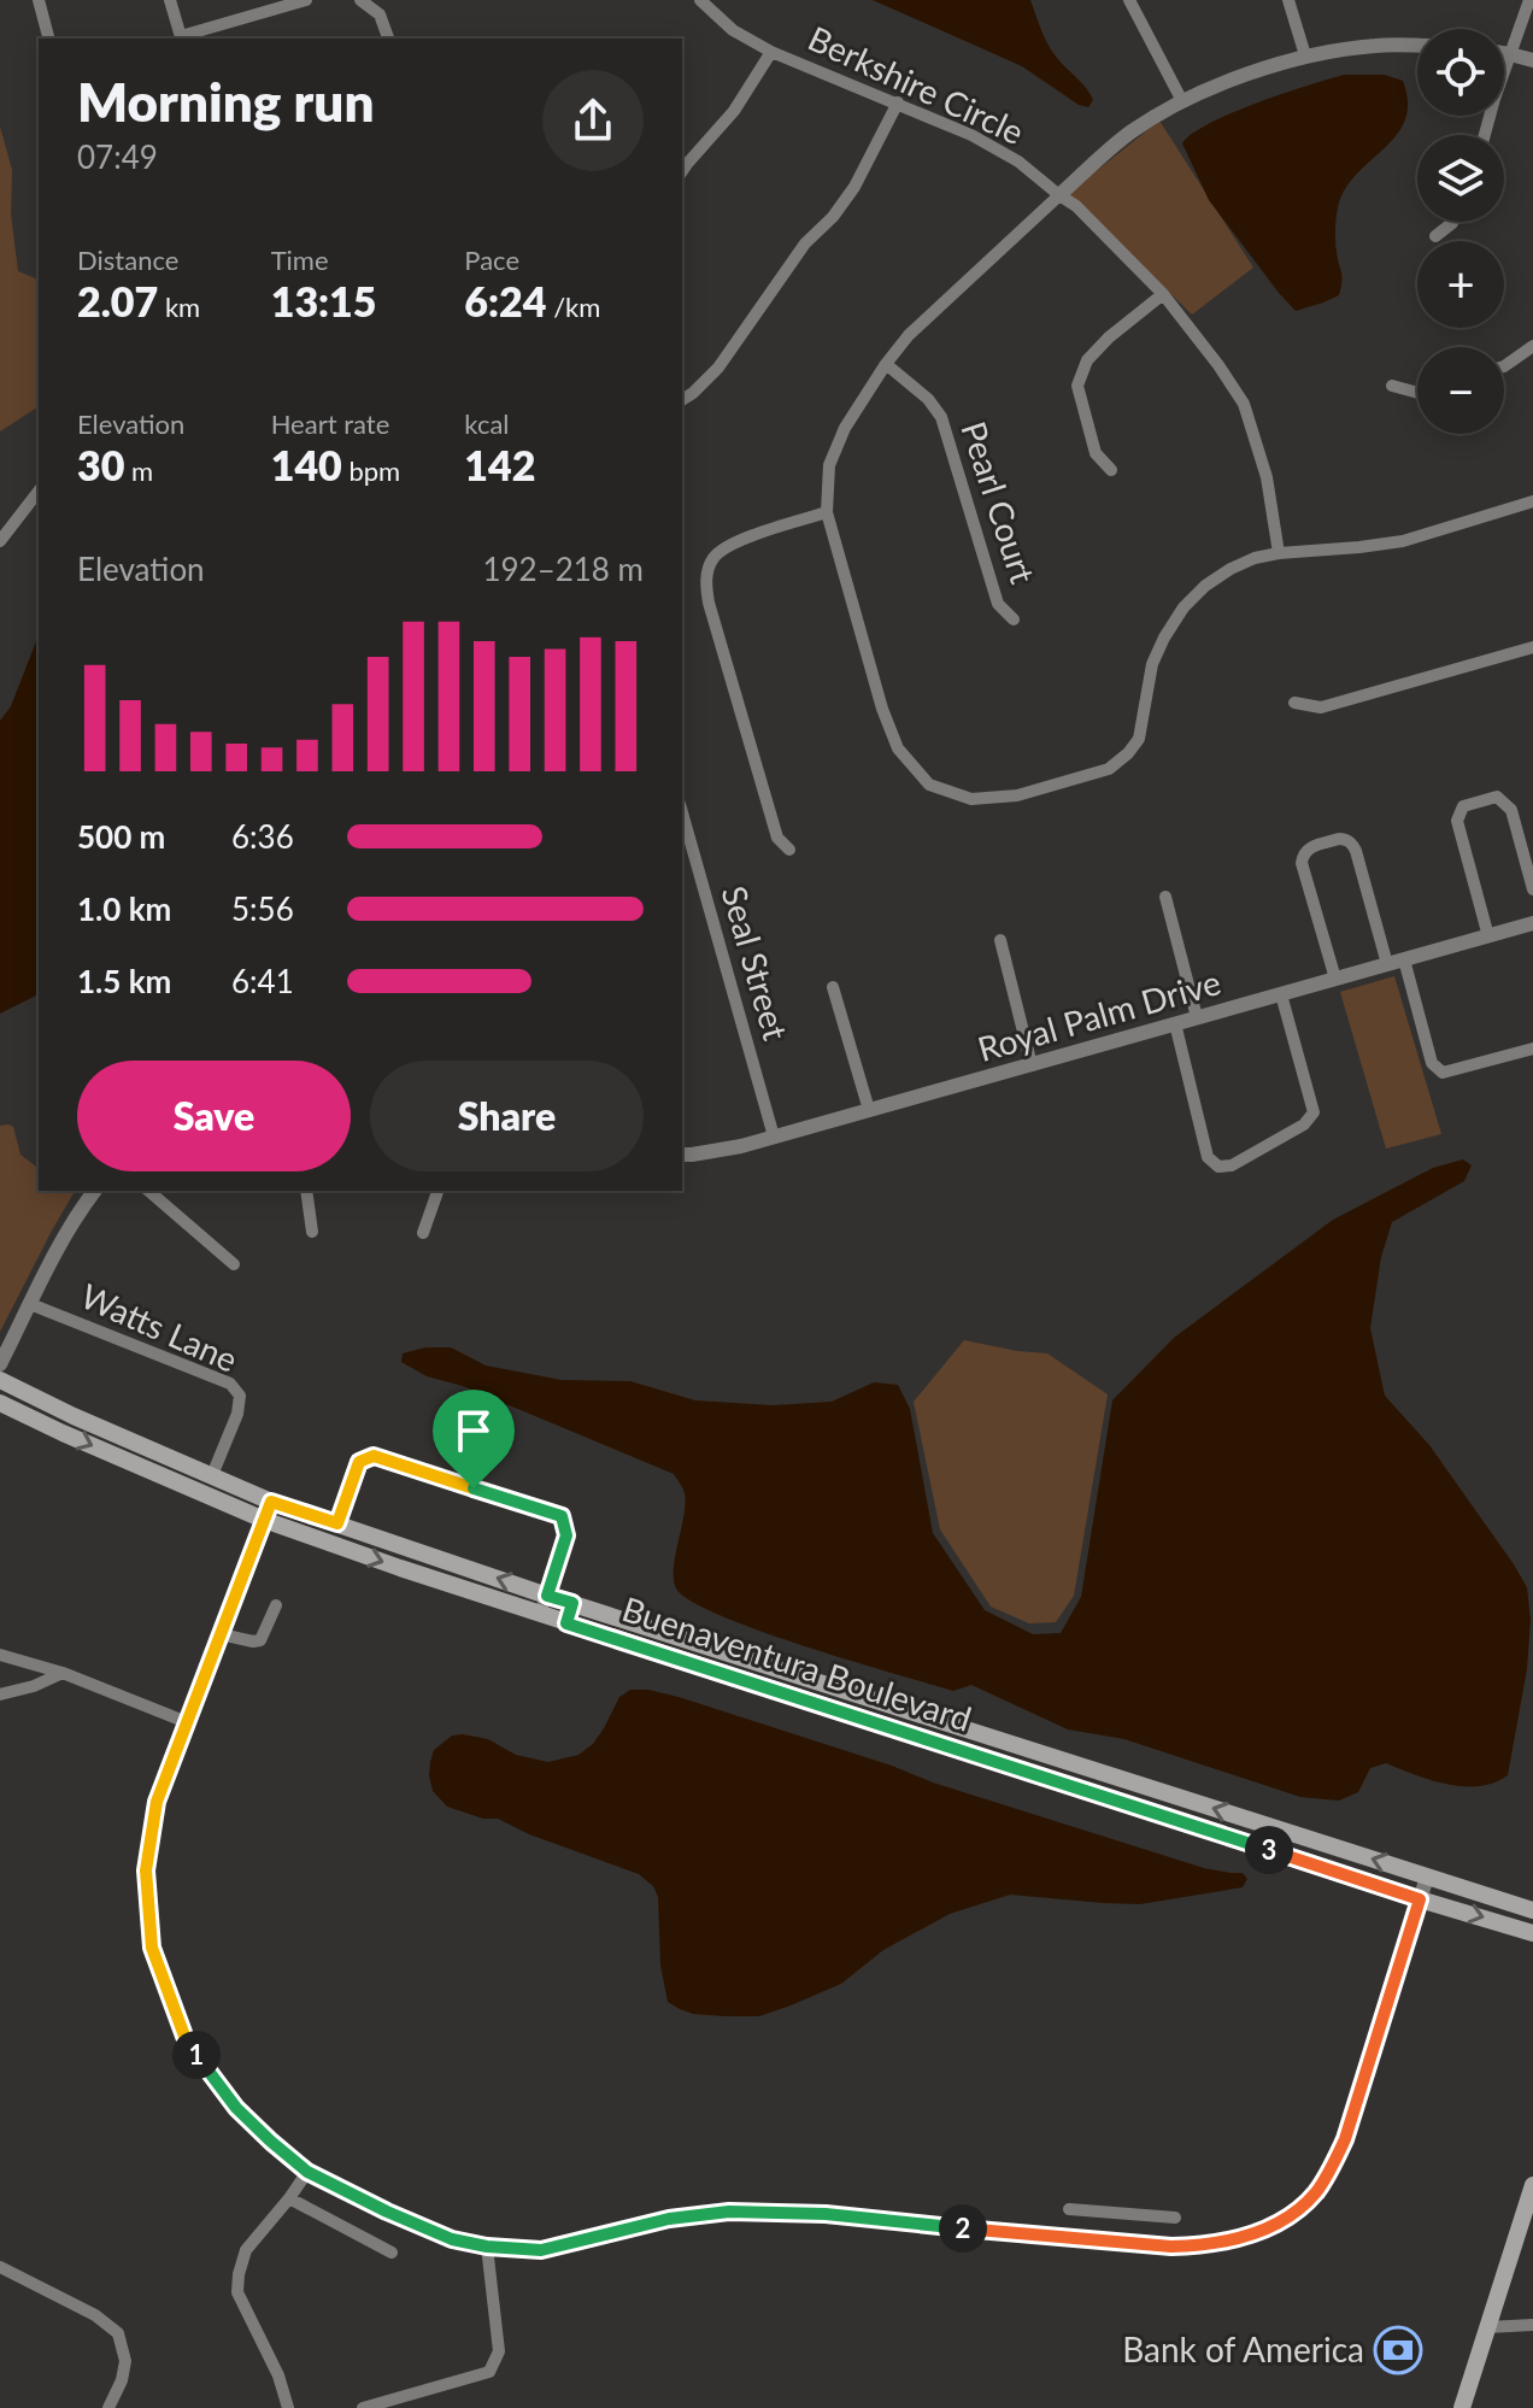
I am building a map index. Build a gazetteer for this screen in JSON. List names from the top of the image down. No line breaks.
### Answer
{"streets":{"main road":["Buenaventura Boulevard"],"street":["Berkshire Circle","Pearl Court","Seal Street","Royal Palm Drive","Watts Lane"]},"crossings":[["Seal Street","Royal Palm Drive"],["Watts Lane","Buenaventura Boulevard"]],"places":{"bank":["Bank of America"]},"page":{"map_buttons":["+","−"],"heading":["Morning run","07:49"],"stats":[["Distance","2.07 km"],["Time","13:15"],["Pace","6:24 /km"],["Elevation","30 m"],["Heart rate","140 bpm"],["kcal","142"]],"chart":["Elevation","192–218 m"],"list":[{"name":"500 m","note":"6:36"},{"name":"1.0 km","note":"5:56"},{"name":"1.5 km","note":"6:41"}],"buttons":["Save","Share"],"pins":["3","1","2"]}}
